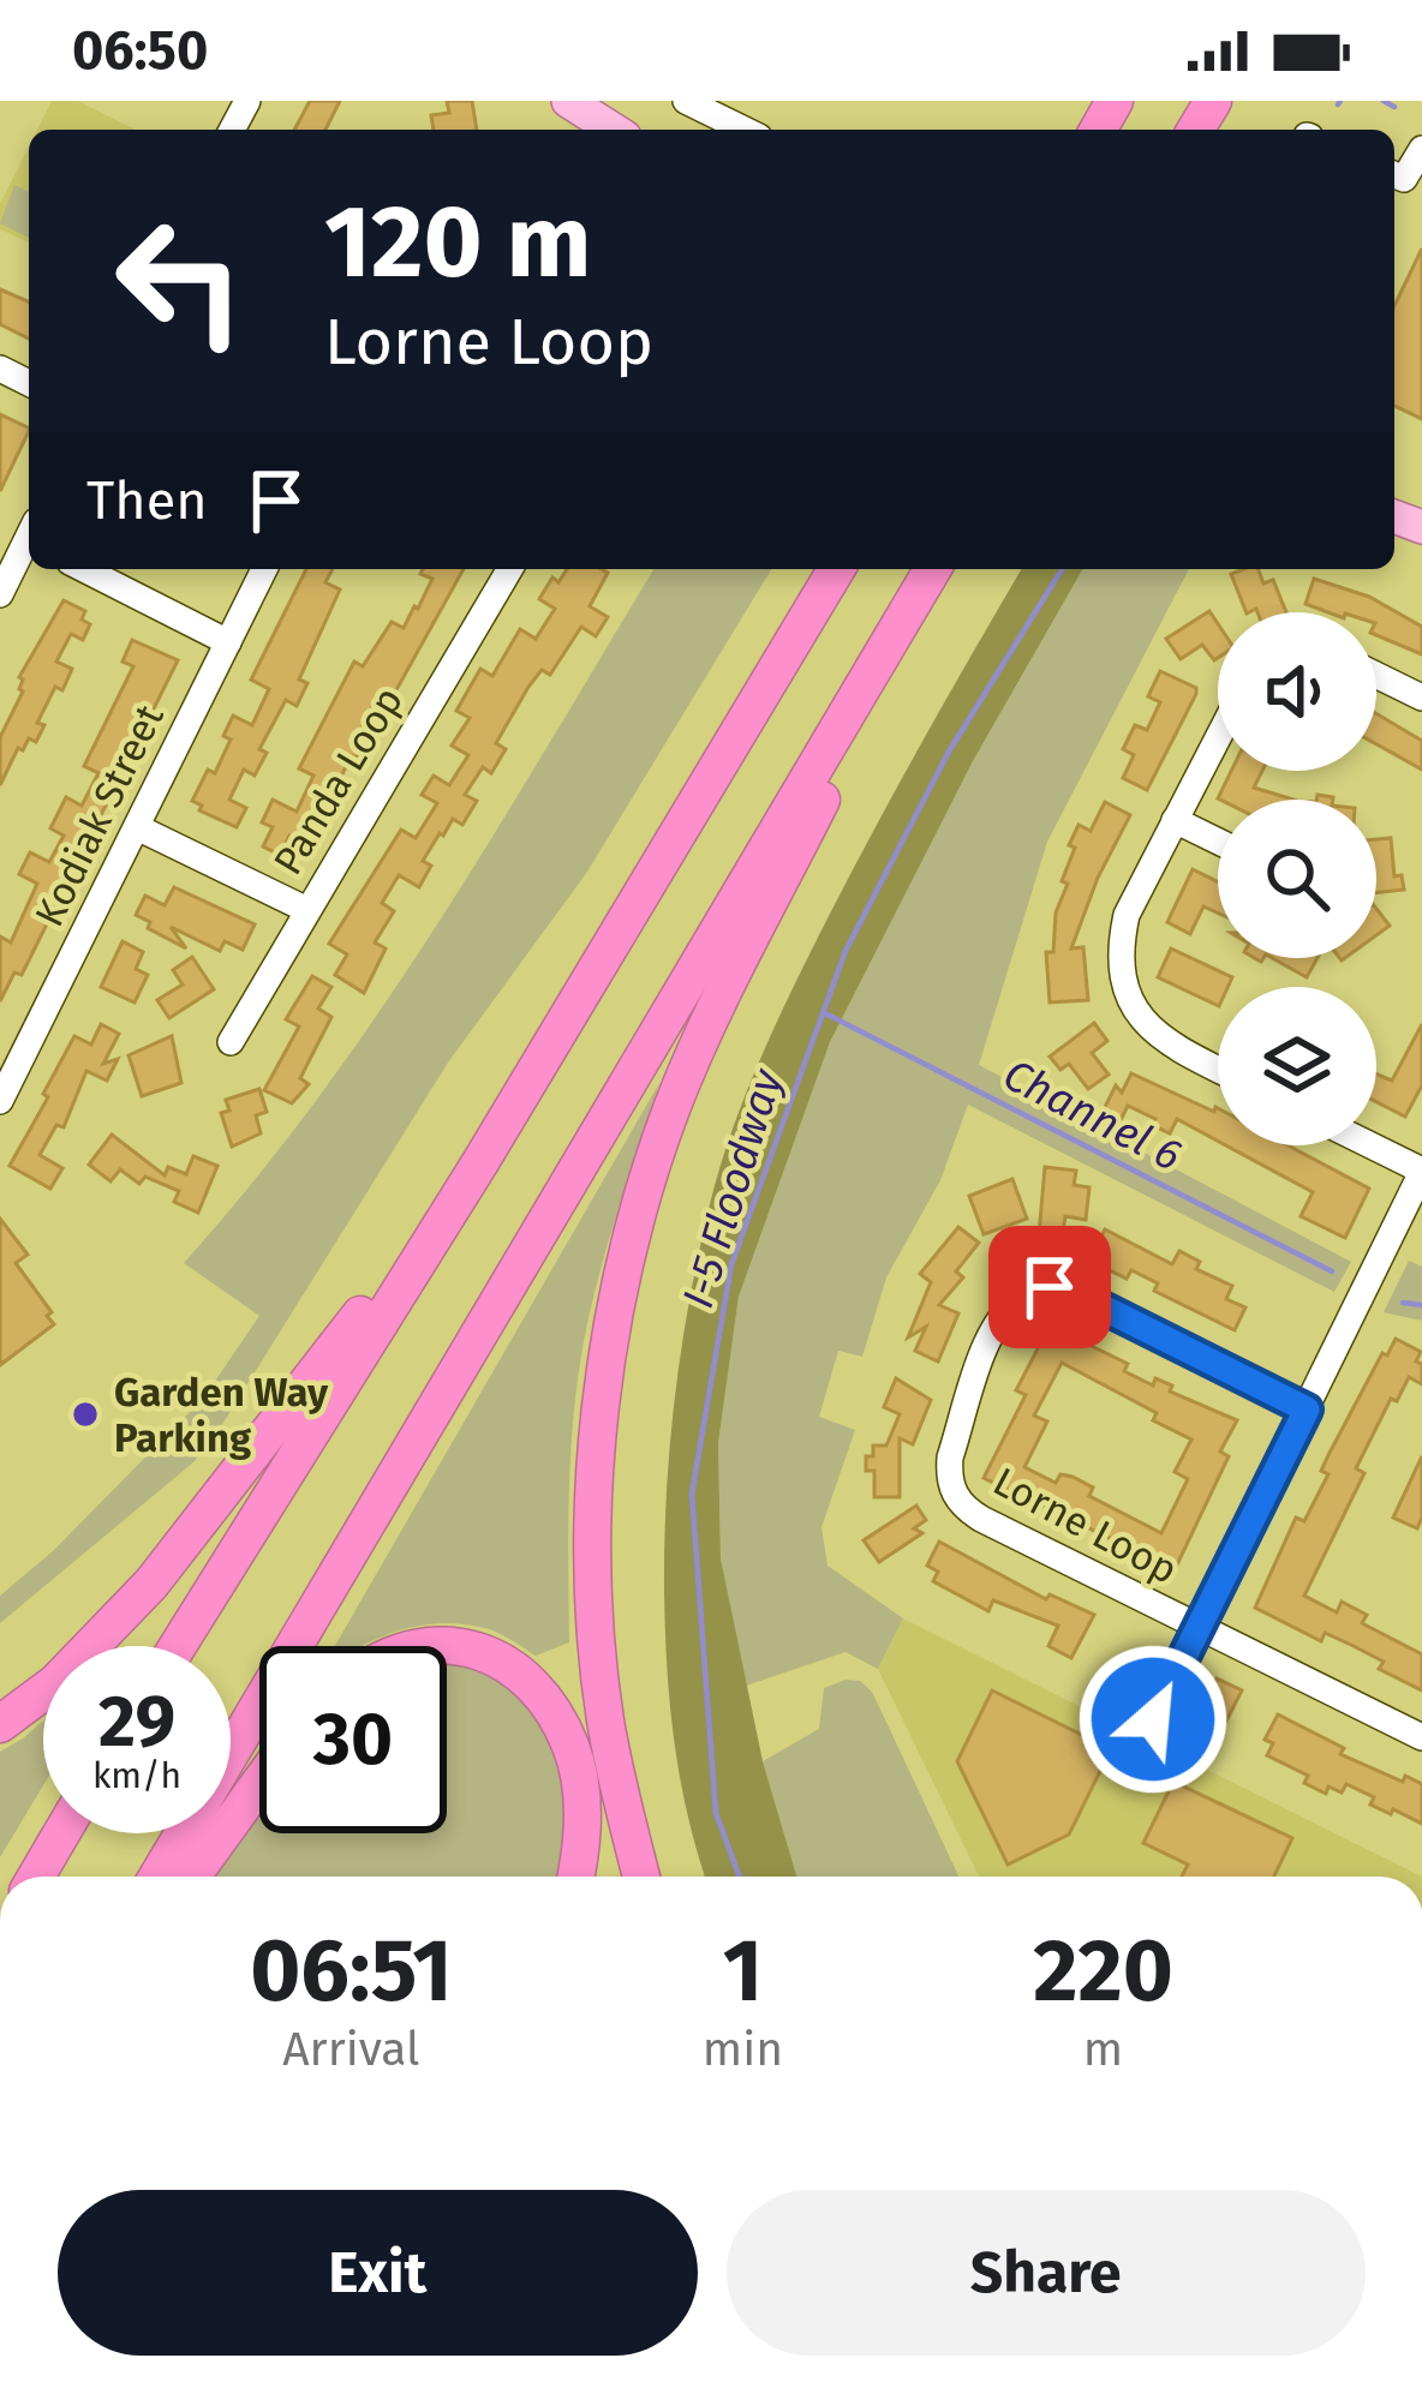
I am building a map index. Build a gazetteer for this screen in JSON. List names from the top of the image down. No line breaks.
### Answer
{"streets":{"street":["Panda Loop","Kodiak Street","Lorne Loop"]},"water":["Channel 6","I-5 Floodway"],"places":["Garden Way Parking"],"page":{"status":"06:50","turn":["120 m","Lorne Loop"],"then":"Then","speed":"29 km/h","limit":"30","eta":["06:51","Arrival","1","min","220","m"],"buttons":["Exit","Share"]}}
